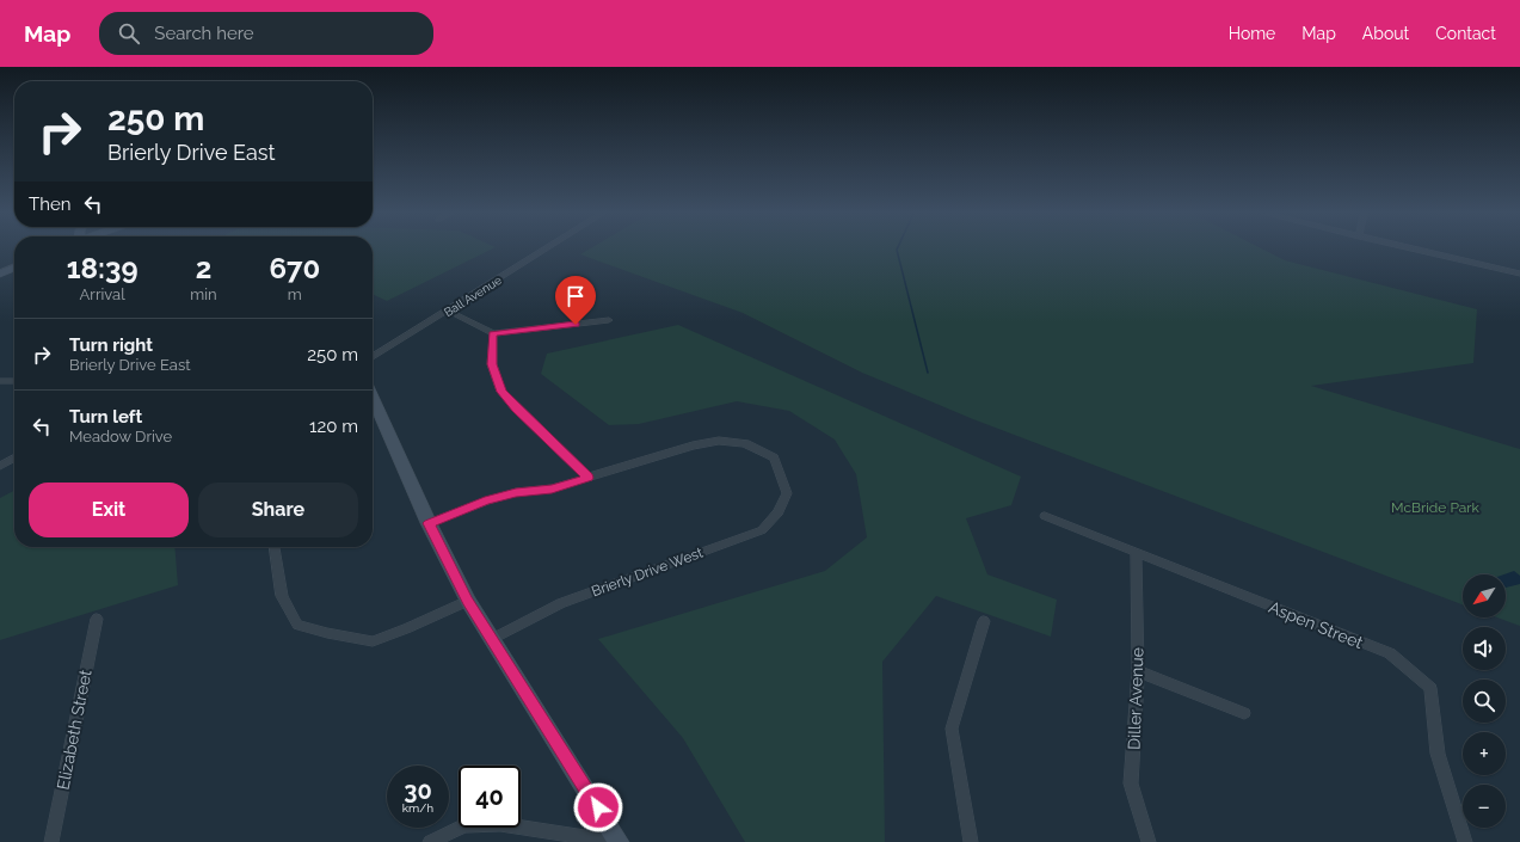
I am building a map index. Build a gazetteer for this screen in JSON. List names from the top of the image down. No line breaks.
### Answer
{"streets":{"street":["Ball Avenue","Brierly Drive West","Aspen Street","Diller Avenue","Elizabeth Street"]},"crossings":[["Aspen Street","Diller Avenue"]],"parks":["McBride Park"],"north":"bottom left","page":{"header":"Map","search":"Search here","nav":["Home","Map","About","Contact"],"turn":["250 m","Brierly Drive East"],"then":"Then","eta":["18:39","Arrival","2","min","670","m"],"list":[{"name":"Turn right","note":"Brierly Drive East","value":"250 m"},{"name":"Turn left","note":"Meadow Drive","value":"120 m"}],"buttons":["Exit","Share"],"map_buttons":["+","−"],"speed":"30 km/h","limit":"40"}}
